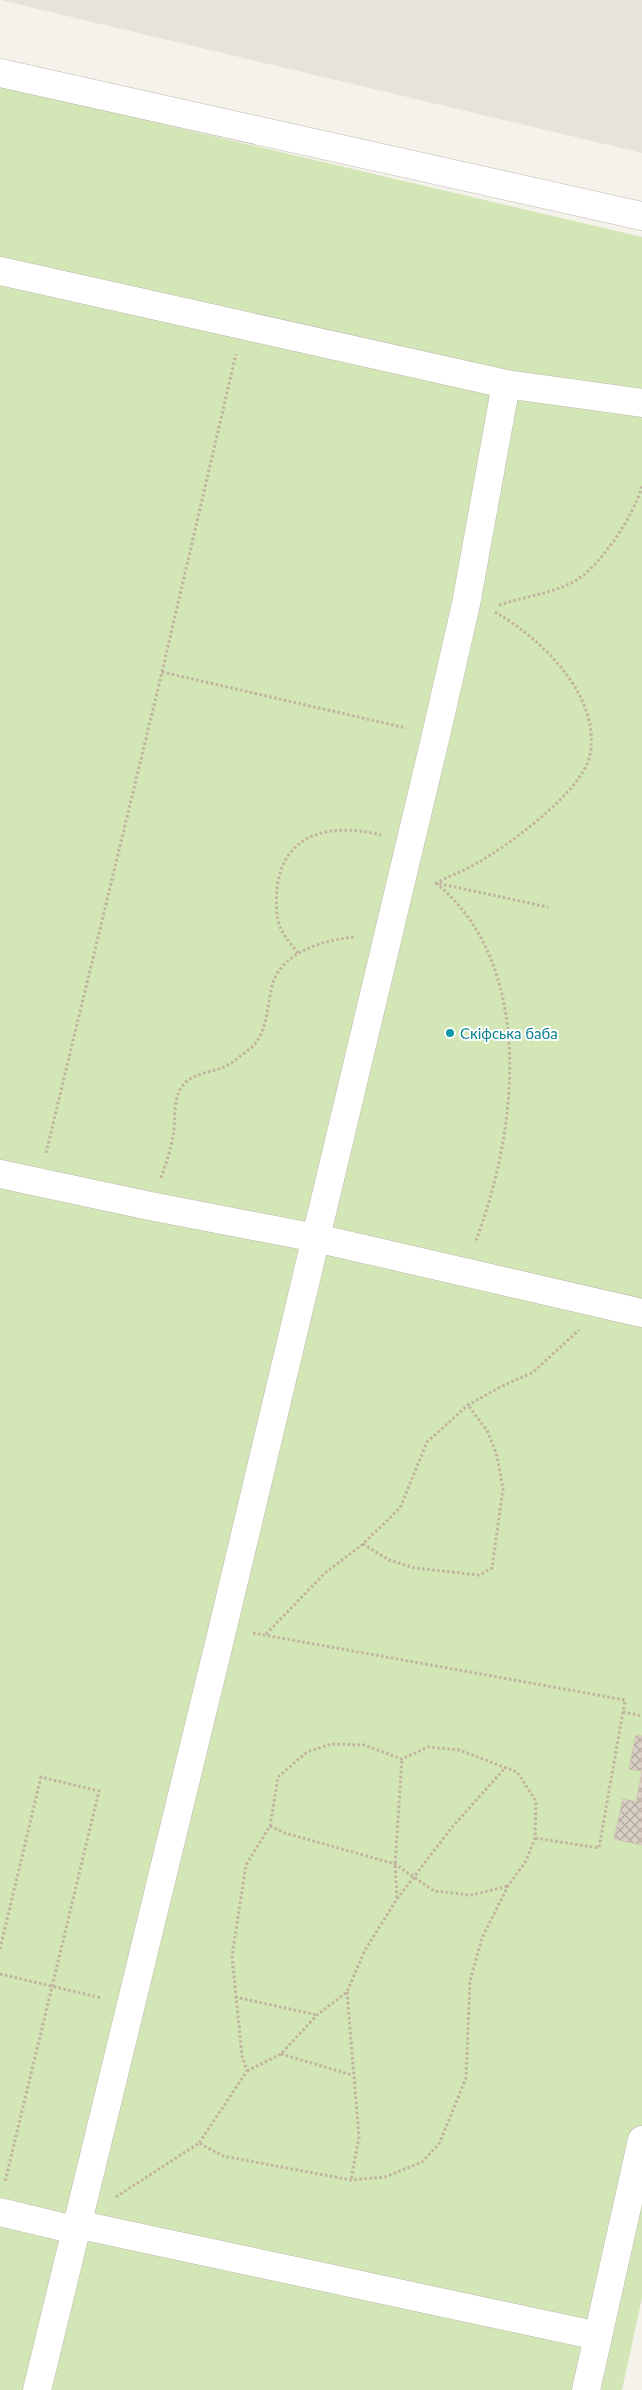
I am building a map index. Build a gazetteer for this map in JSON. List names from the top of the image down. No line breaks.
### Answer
{"places":["Скіфська баба"]}
